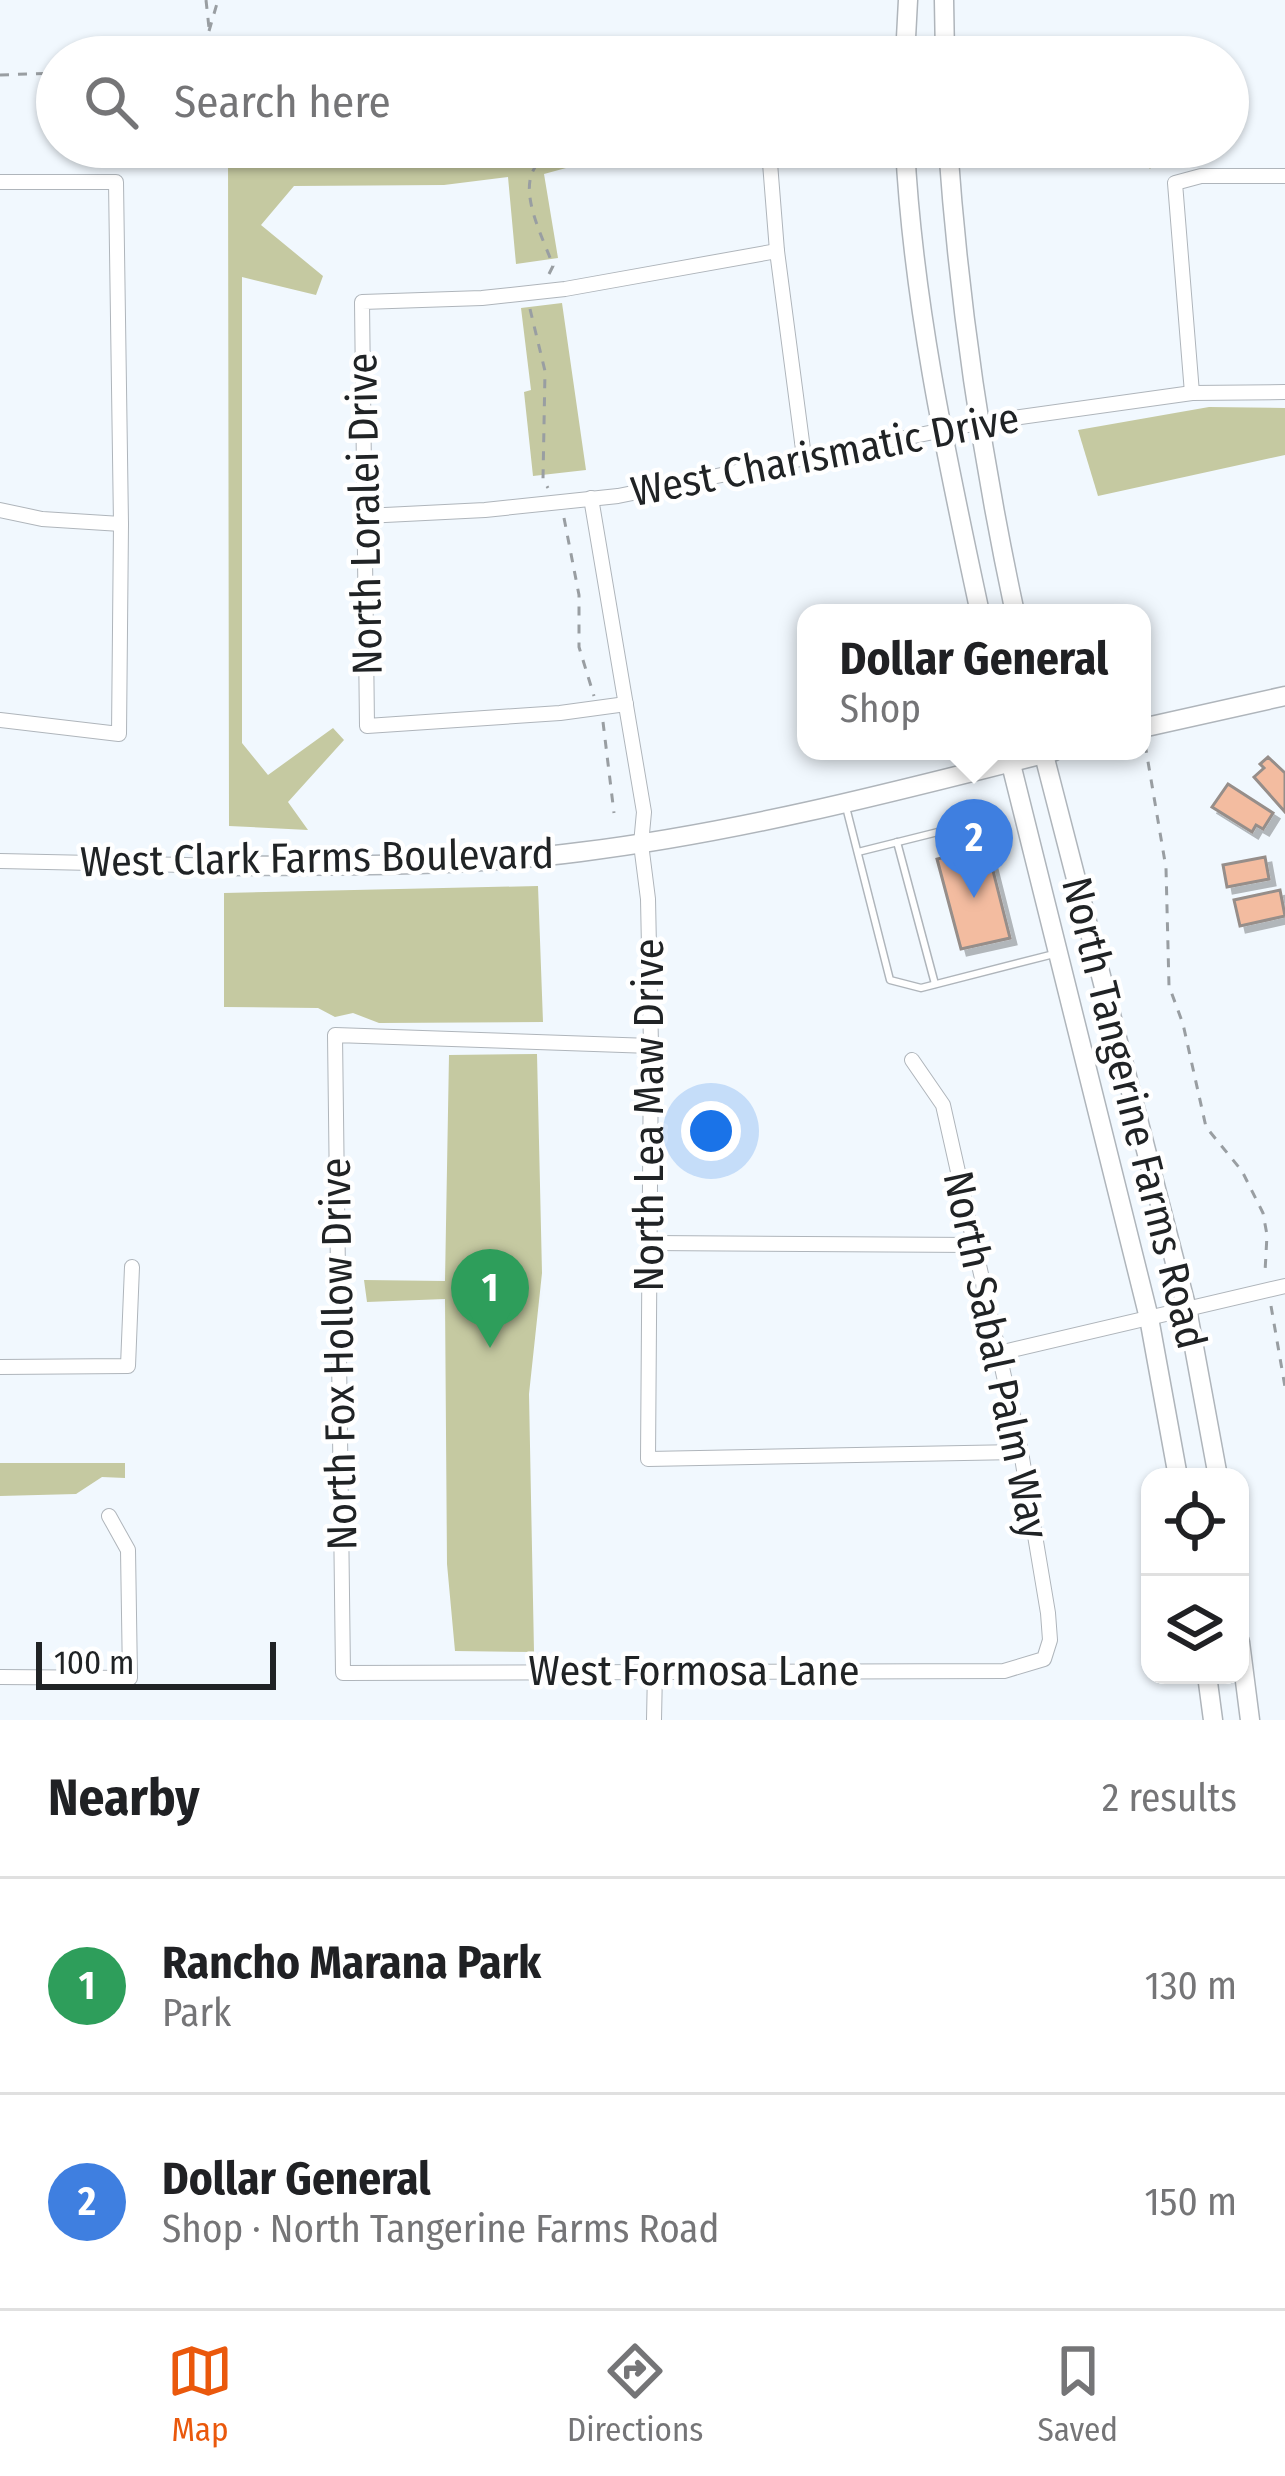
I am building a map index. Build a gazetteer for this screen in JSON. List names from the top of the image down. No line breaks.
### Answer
{"streets":{"street":["West Charismatic Drive","North Loralei Drive","West Clark Farms Boulevard","North Tangerine Farms Road","North Lea Maw Drive","North Fox Hollow Drive","North Sabal Palm Way","West Formosa Lane"]},"crossings":[["West Charismatic Drive","North Loralei Drive"],["West Charismatic Drive","North Lea Maw Drive"],["West Clark Farms Boulevard","North Lea Maw Drive"],["North Lea Maw Drive","North Fox Hollow Drive"],["North Lea Maw Drive","North Sabal Palm Way"],["North Fox Hollow Drive","West Formosa Lane"],["North Sabal Palm Way","West Formosa Lane"]],"scale_bar":"100 m","page":{"search":"Search here","popup":["Dollar General","Shop"],"pins":["2","1"],"scale":"100 m","heading":["Nearby","2 results"],"list":[{"mark":"1","name":"Rancho Marana Park","note":"Park","value":"130 m"},{"mark":"2","name":"Dollar General","note":"Shop · North Tangerine Farms Road","value":"150 m"}],"nav":["Map","Directions","Saved"]}}
